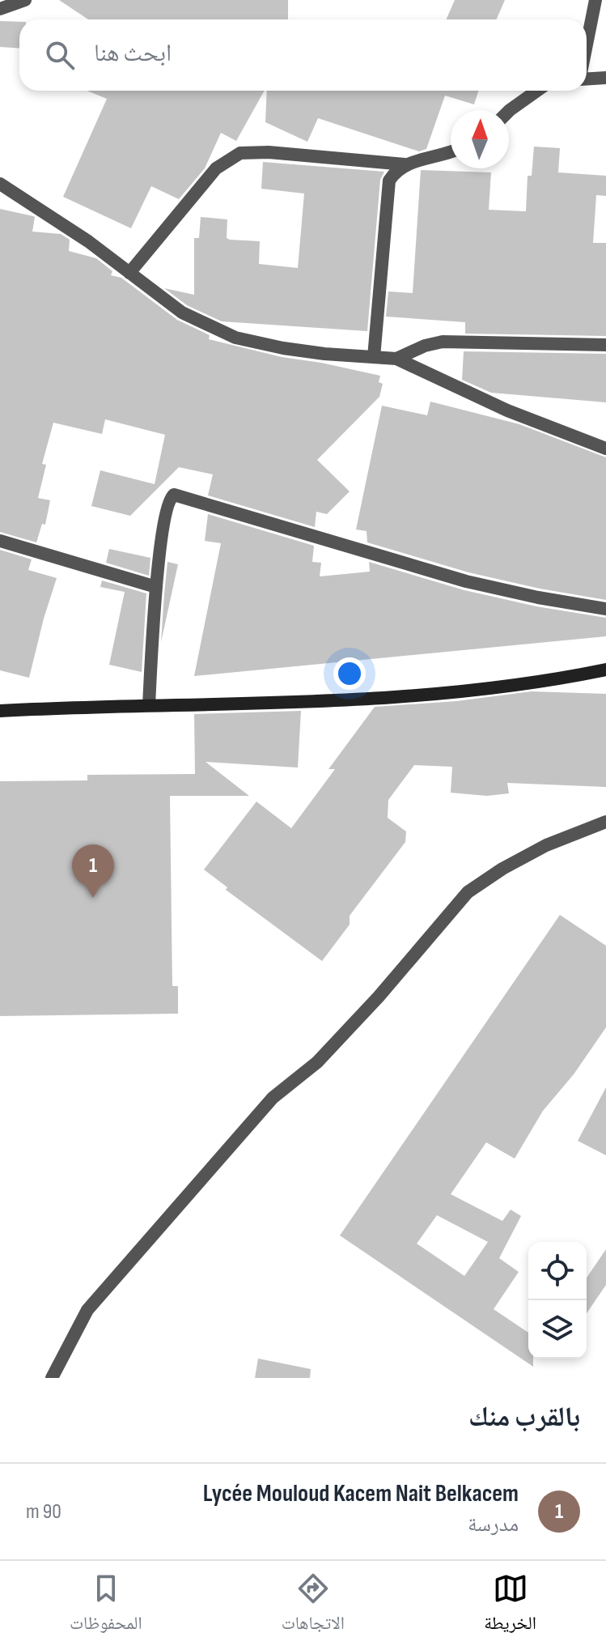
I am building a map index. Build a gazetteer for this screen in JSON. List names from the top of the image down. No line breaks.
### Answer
{"north":"top","page":{"search":"ابحث هنا","pins":"1","heading":"بالقرب منك","list":[{"mark":"1","name":"Lycée Mouloud Kacem Nait Belkacem","note":"مدرسة","value":"90 m"}],"nav":["الخريطة","الاتجاهات","المحفوظات"]}}
